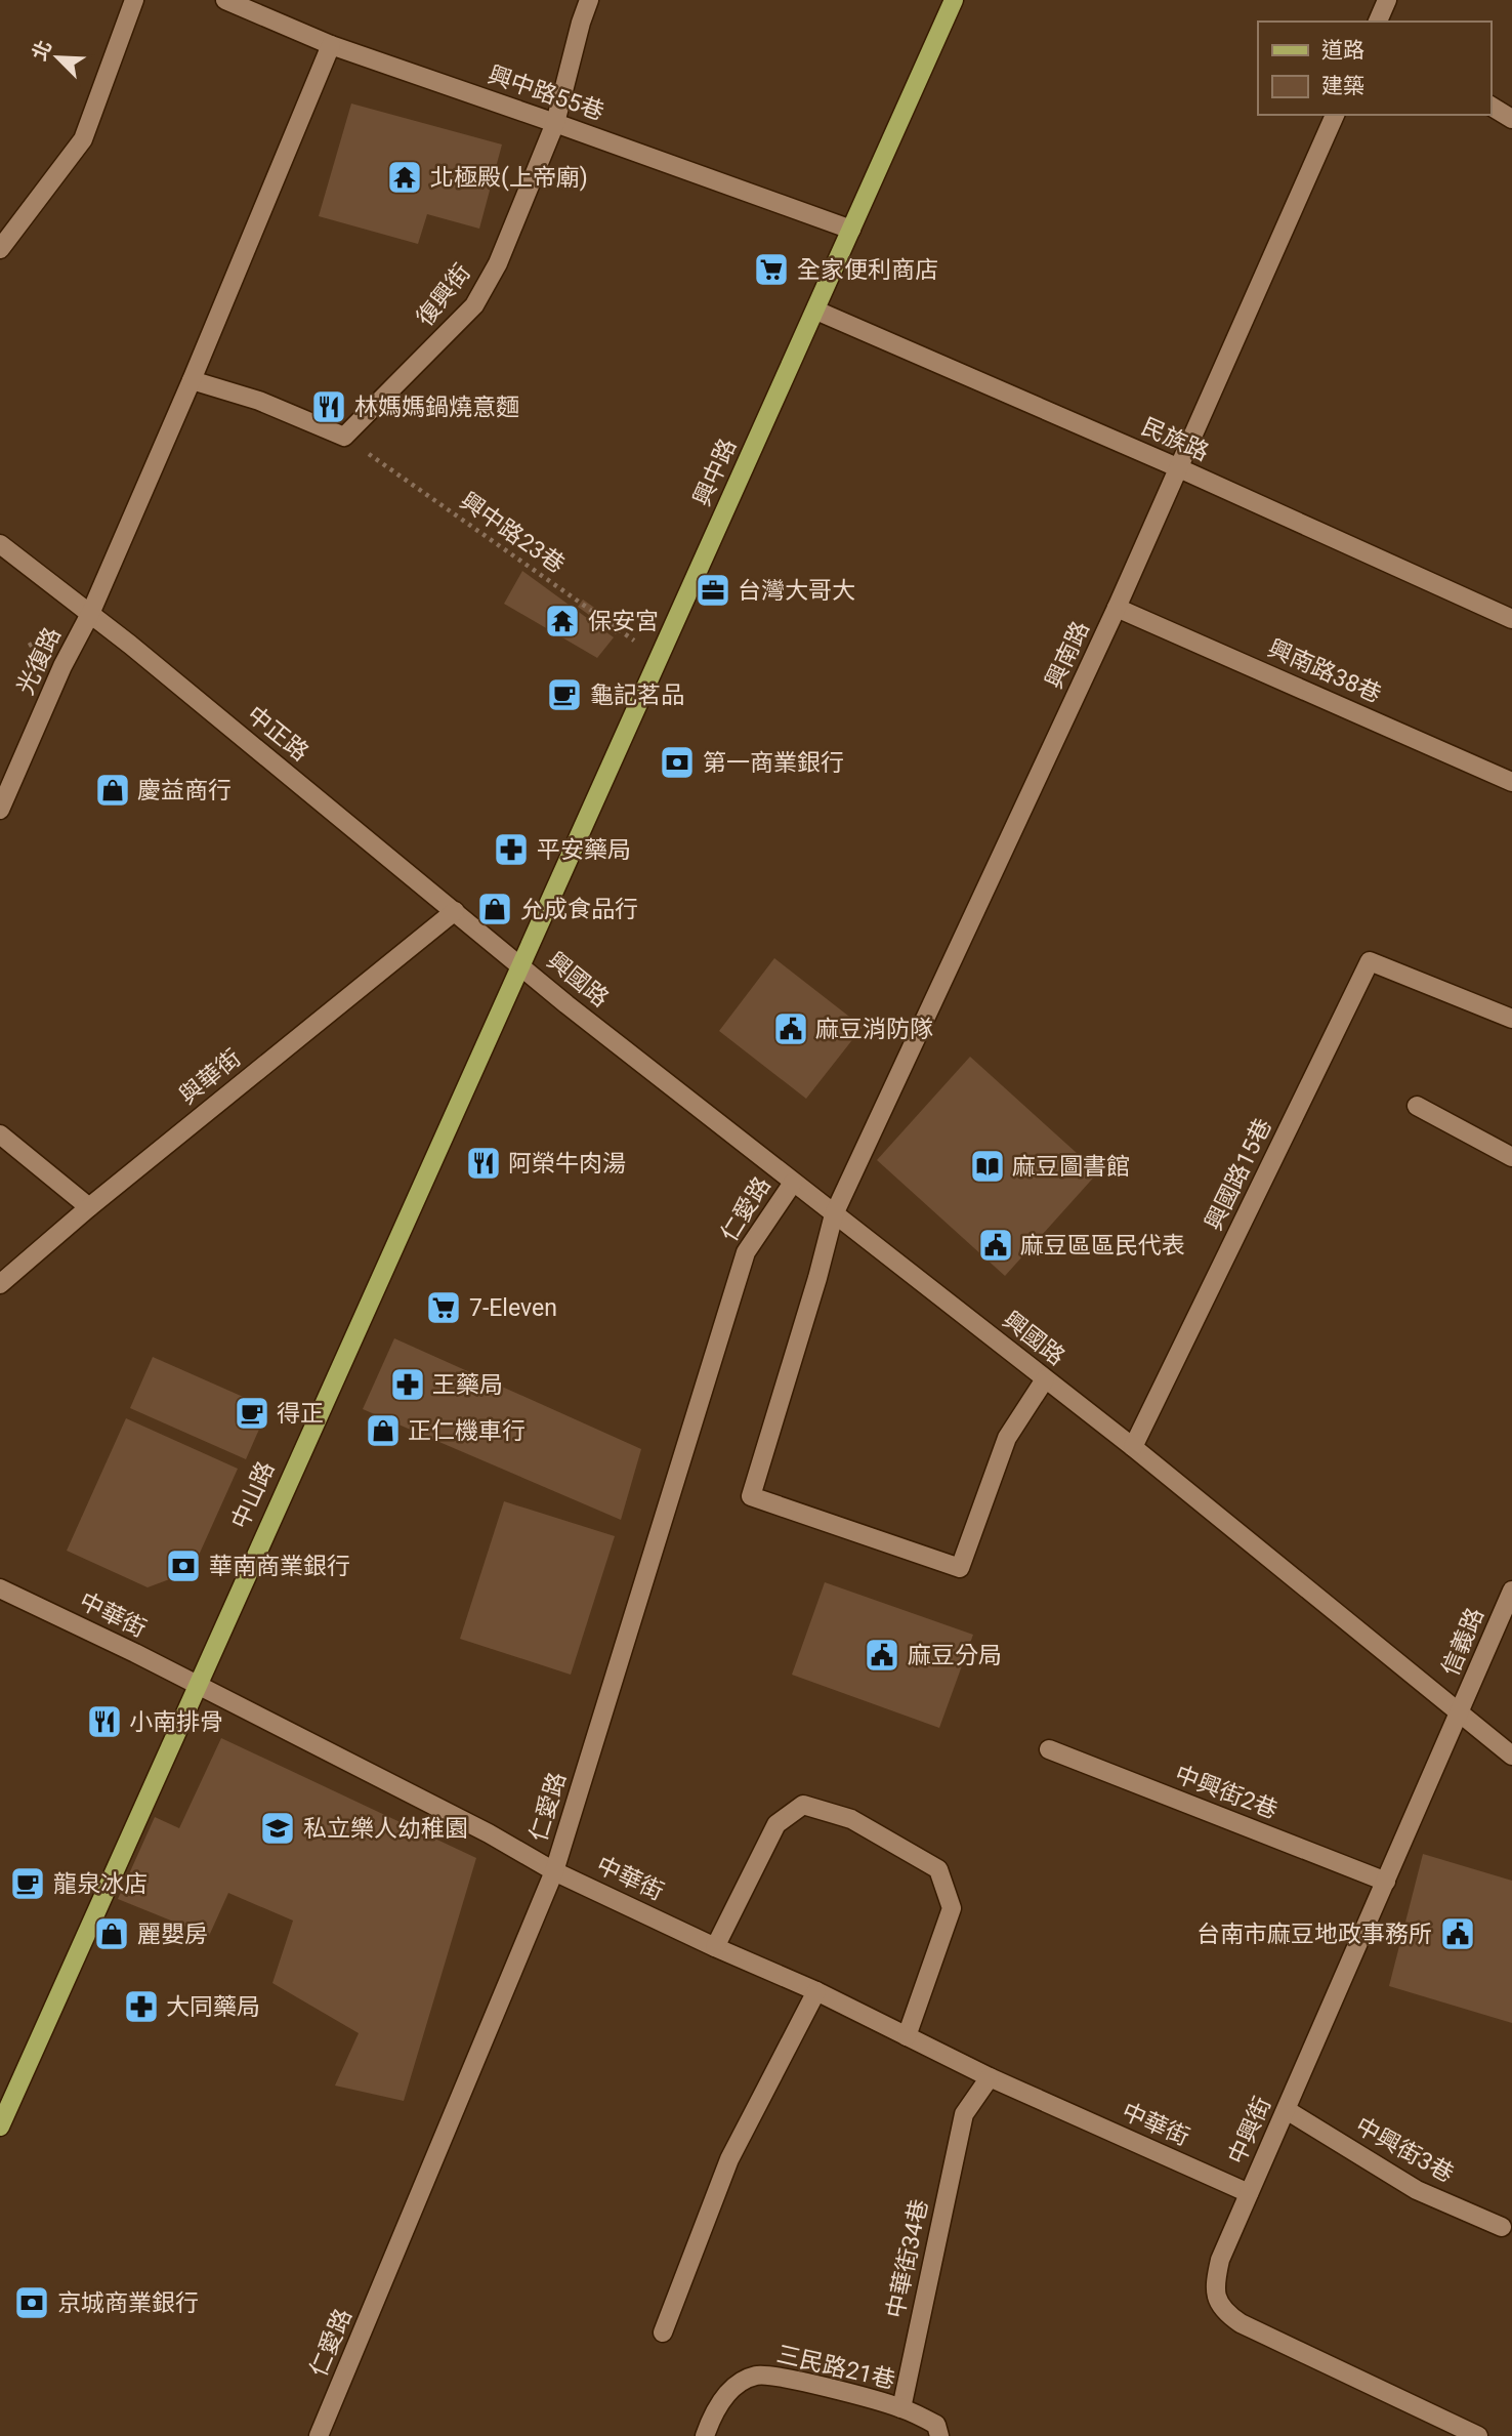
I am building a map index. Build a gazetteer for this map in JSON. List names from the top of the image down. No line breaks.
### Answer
{"streets":{"main road":["興中路","中山路"],"street":["興中路55巷","復興街","民族路","興南路","光復路","興南路38巷","中正路","興國路","與華街","興國路15巷","仁愛路","中華街","信義路","中興街2巷","中興街","中興街3巷","中華街34巷","三民路21巷"],"path":["興中路23巷"]},"crossings":[["興中路55巷","復興街"],["興中路55巷","興中路"],["復興街","興中路23巷"],["民族路","興中路"],["民族路","興南路"],["興中路","興中路23巷"],["興中路","中正路"],["興中路","興國路"],["興中路","中山路"],["興南路","興南路38巷"],["興南路","興國路"],["光復路","中正路"],["中正路","興國路"],["中正路","與華街"],["中正路","中山路"],["興國路","興國路15巷"],["興國路","仁愛路"],["興國路","中山路"],["興國路","信義路"],["興國路","中興街"],["仁愛路","中華街"],["中山路","中華街"],["中華街","中興街"],["中華街","中華街34巷"],["信義路","中興街"],["中興街2巷","中興街"],["中興街","中興街3巷"],["中華街34巷","三民路21巷"]],"places":{"temple":["北極殿(上帝廟)","保安宮"],"supermarket":["全家便利商店","7-Eleven"],"restaurant":["林媽媽鍋燒意麵","阿榮牛肉湯","小南排骨"],"office":["台灣大哥大"],"cafe":["龜記茗品","得正","龍泉冰店"],"bank":["第一商業銀行","華南商業銀行","京城商業銀行"],"shop":["慶益商行","允成食品行","正仁機車行","麗嬰房"],"pharmacy":["平安藥局","王藥局","大同藥局"],"public building":["麻豆消防隊","麻豆區區民代表","麻豆分局","台南市麻豆地政事務所"],"library":["麻豆圖書館"],"school or university":["私立樂人幼稚園"]},"legend":["道路","建築"],"north":"top left"}
